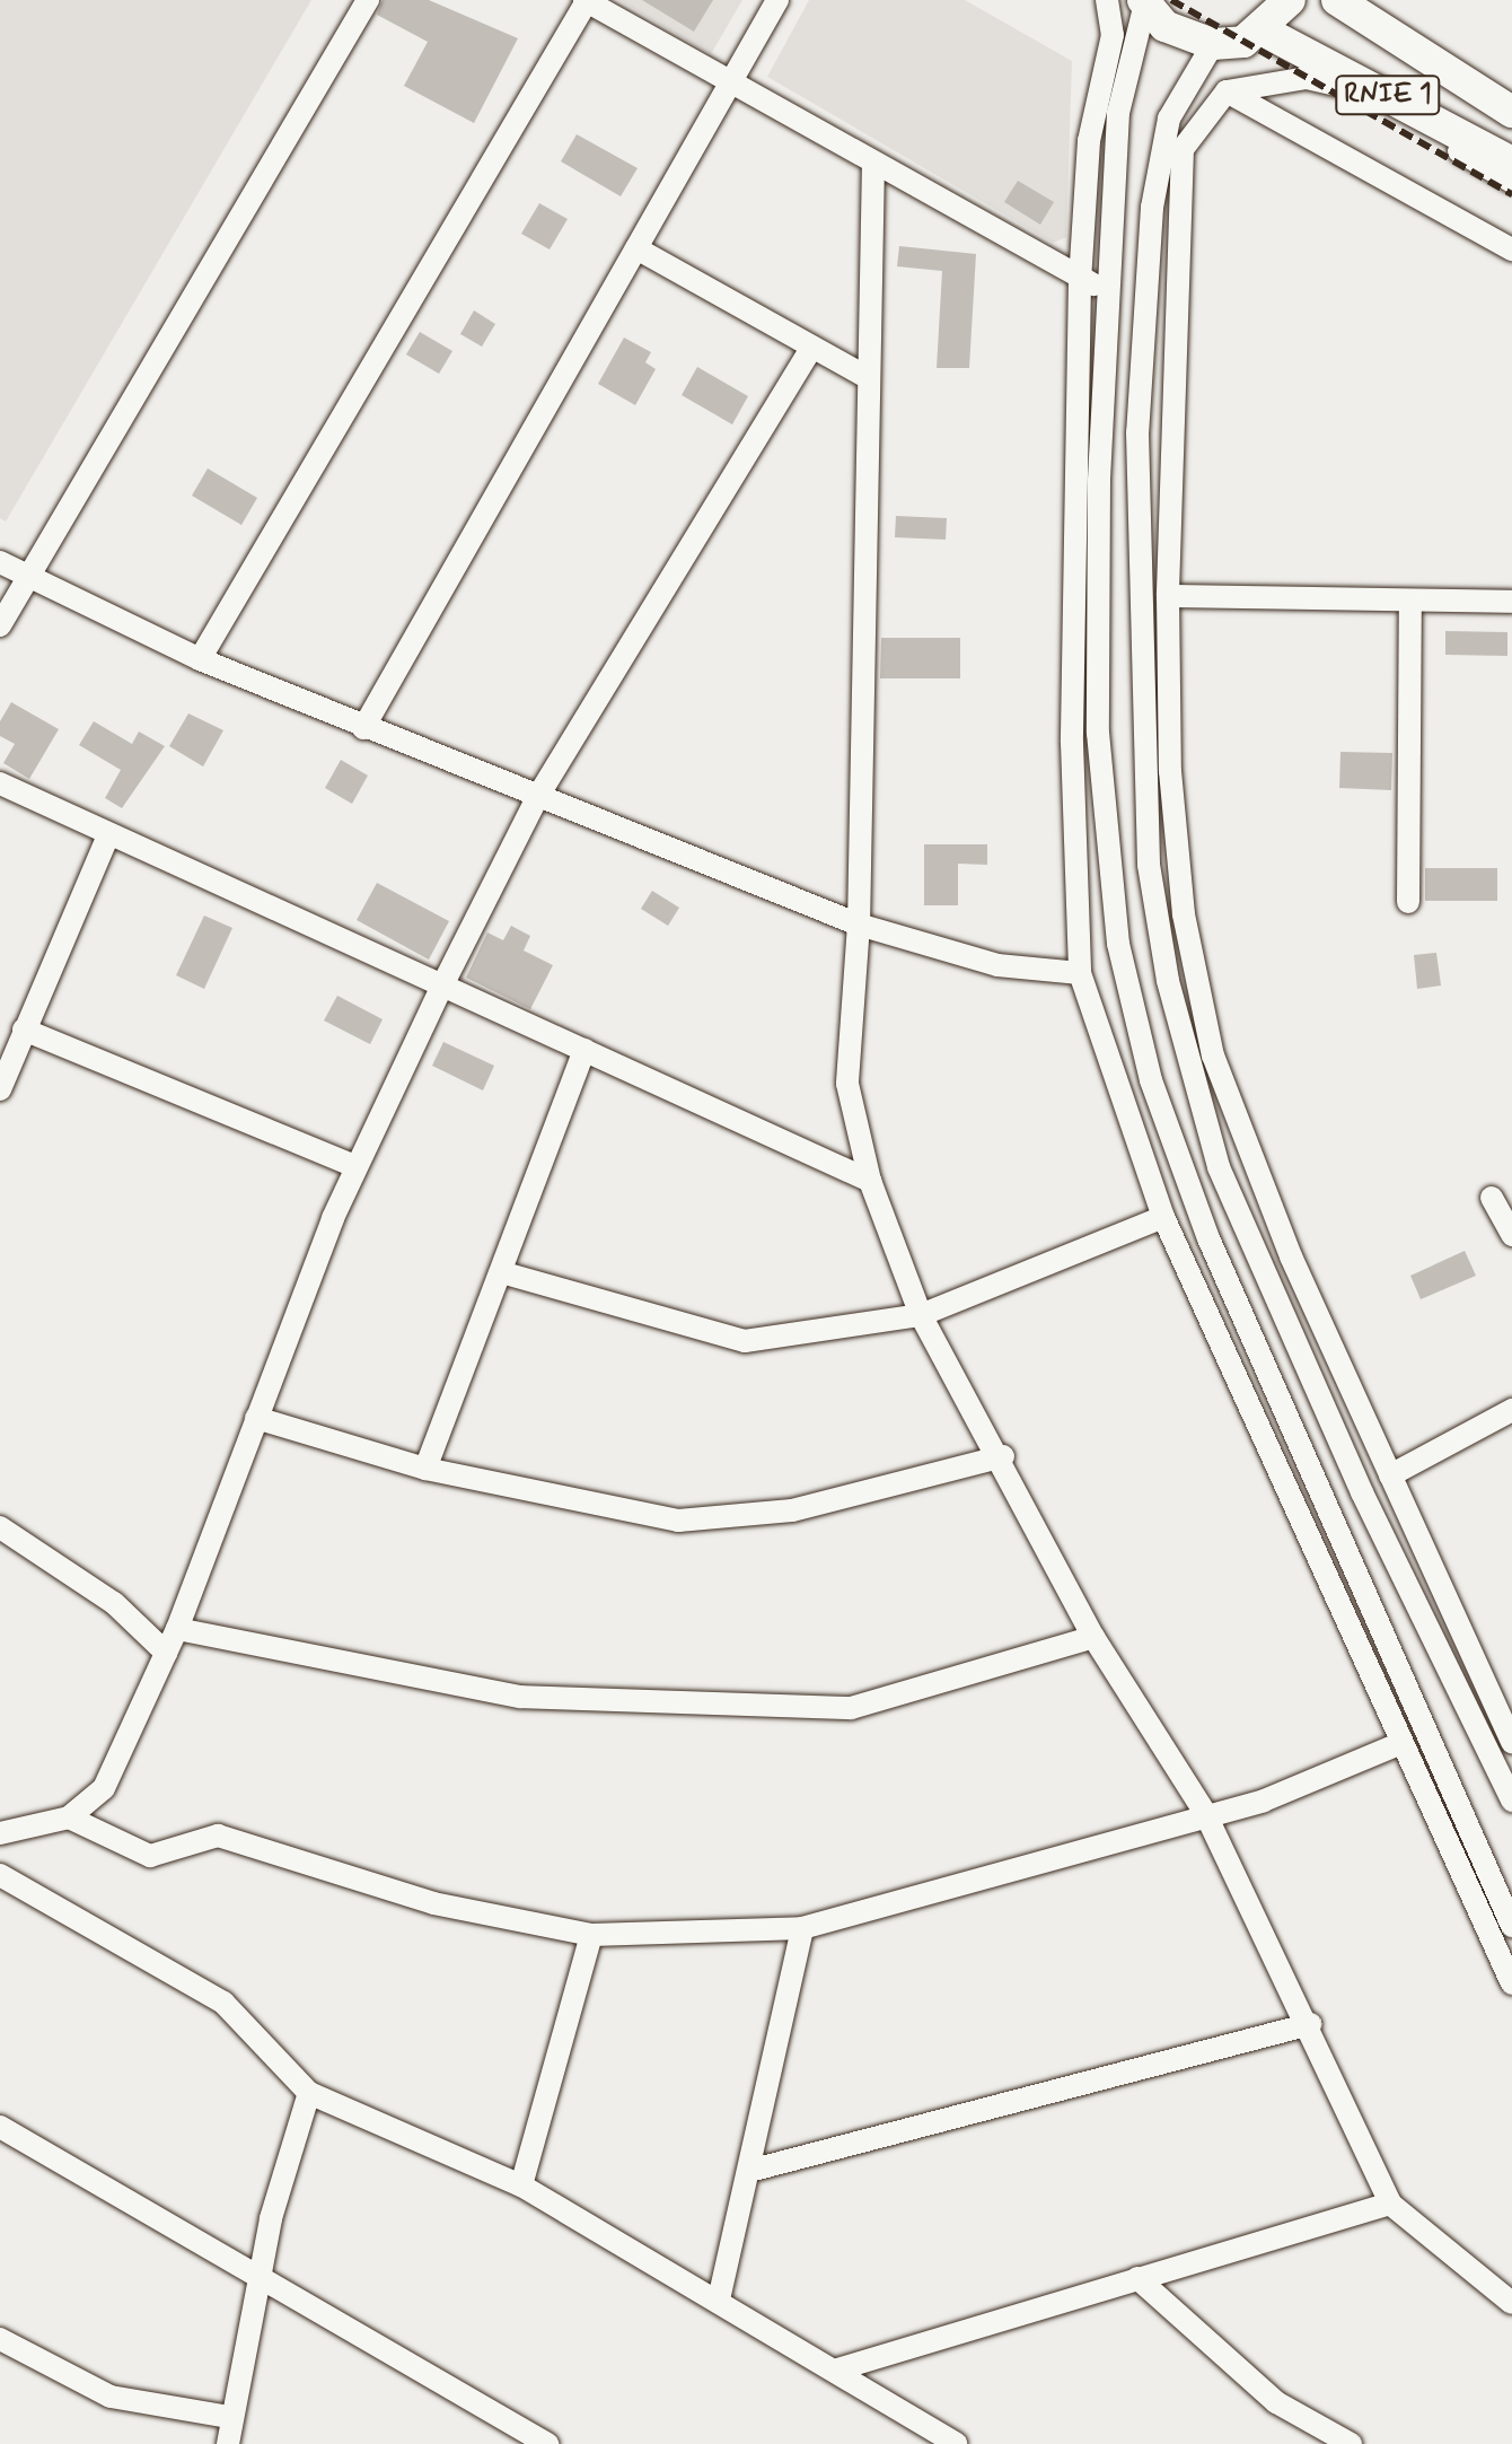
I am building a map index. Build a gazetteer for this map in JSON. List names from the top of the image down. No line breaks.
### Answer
{"streets":{"highway":["RNIE 1"]}}
